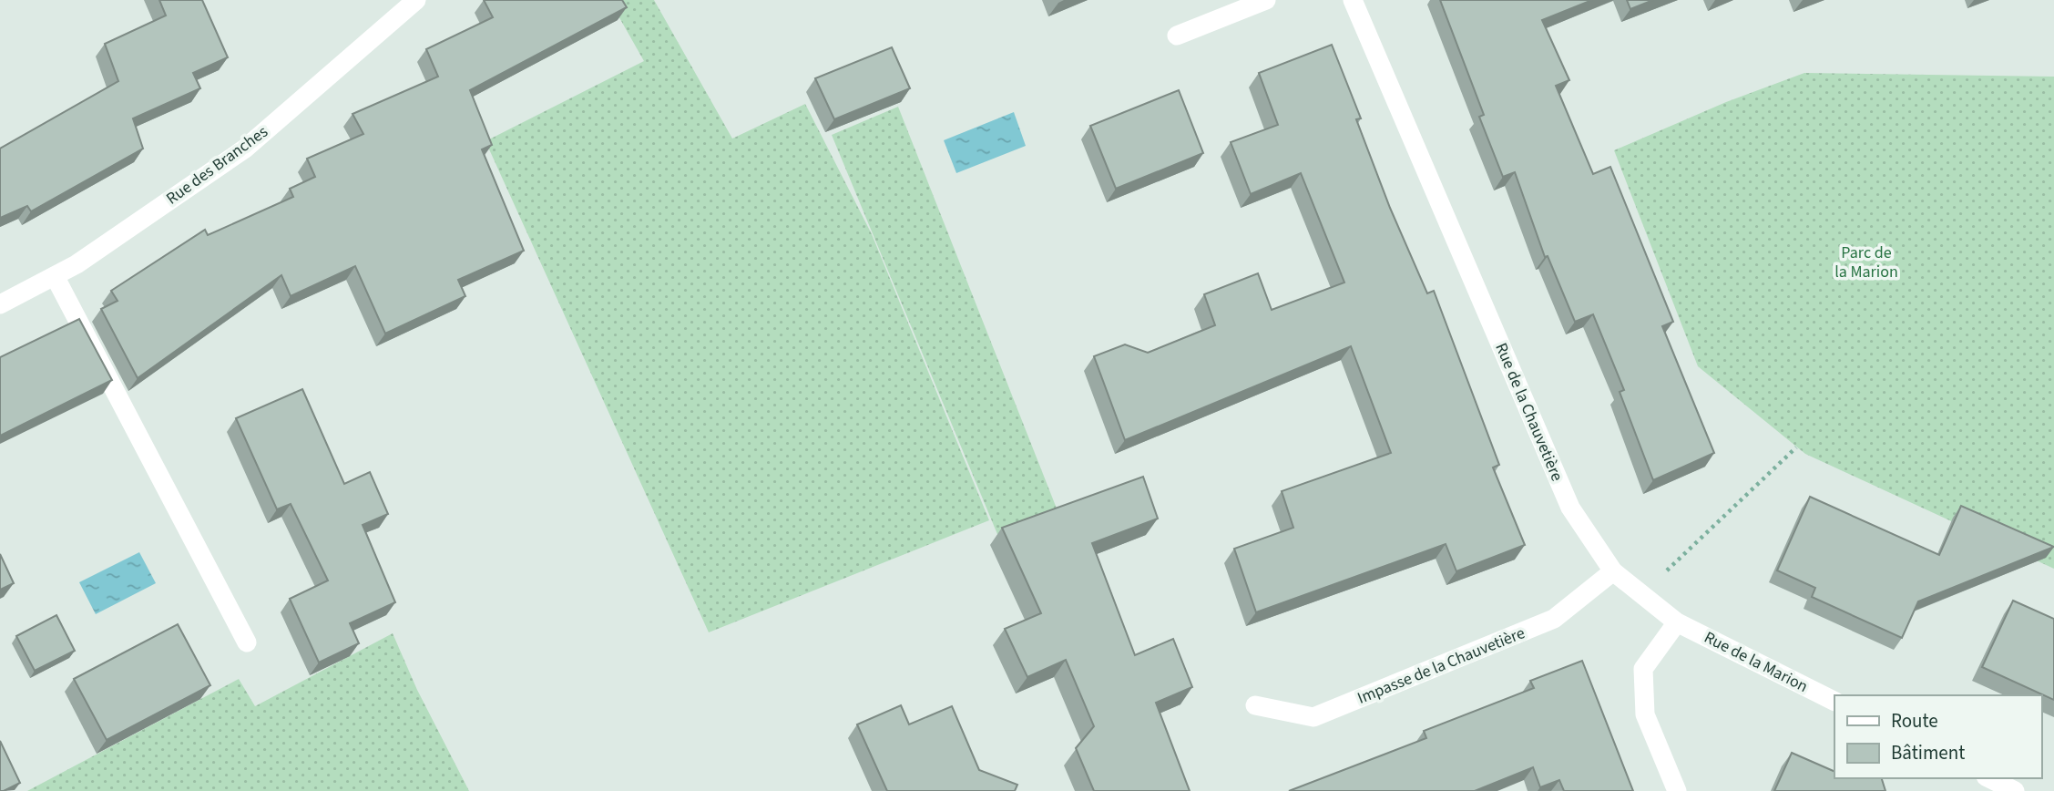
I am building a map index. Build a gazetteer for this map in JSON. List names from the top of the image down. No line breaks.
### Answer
{"streets":{"street":["Rue des Branches","Rue de la Chauvetière","Rue de la Marion","Impasse de la Chauvetière"]},"crossings":[["Rue de la Chauvetière","Rue de la Marion"],["Rue de la Chauvetière","Impasse de la Chauvetière"]],"parks":["Parc de la Marion"],"legend":["Route","Bâtiment"]}
